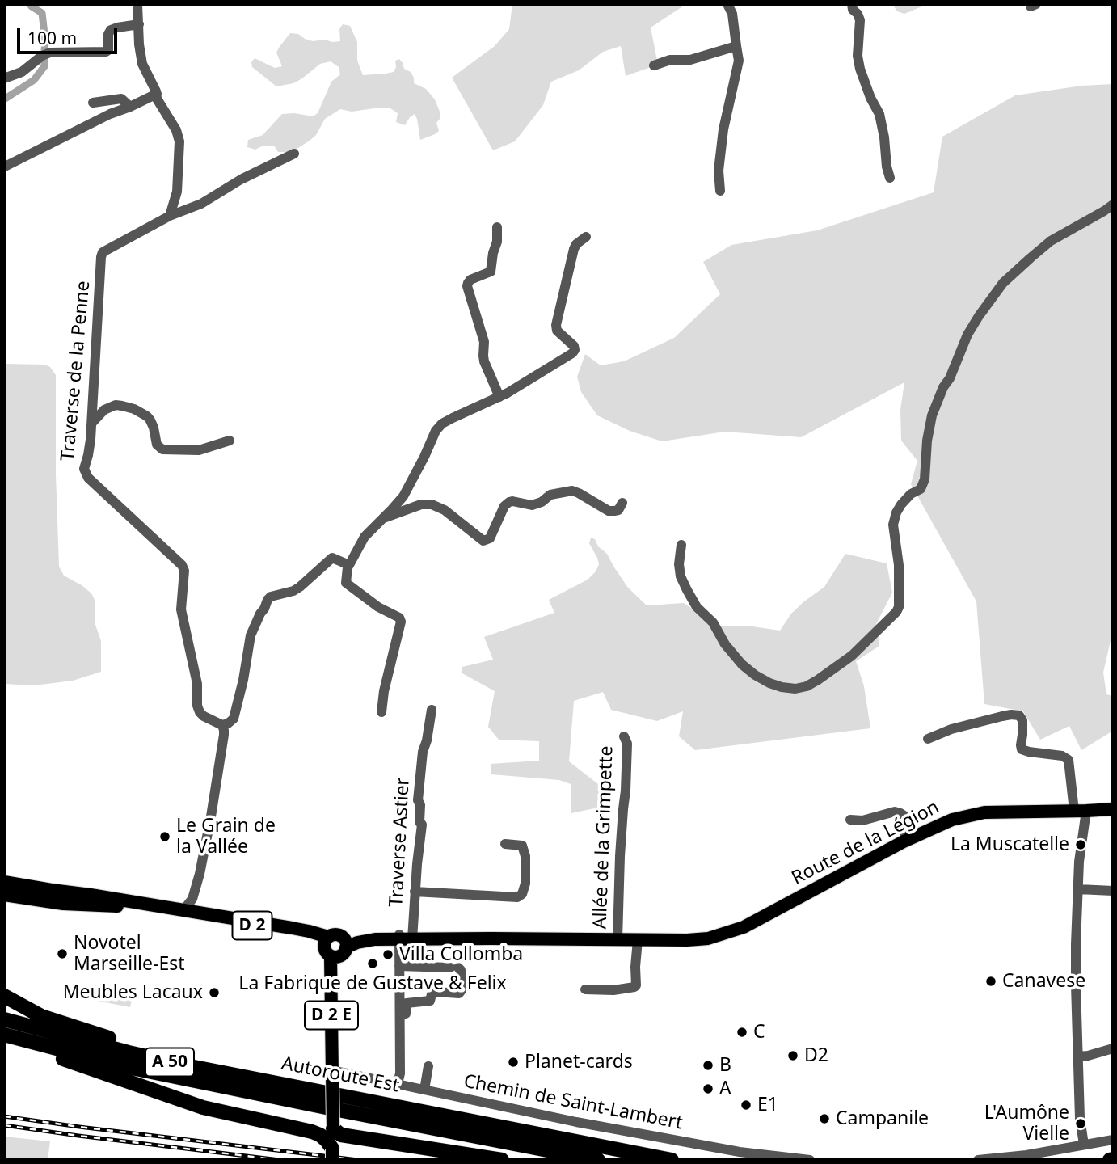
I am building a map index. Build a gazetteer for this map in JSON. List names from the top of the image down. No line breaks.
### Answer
{"streets":{"highway":["A 50","Autoroute Est"],"main road":["Route de la Légion","D 2","D 2 E"],"street":["Traverse de la Penne","Allée de la Grimpette","Traverse Astier","Chemin de Saint-Lambert"]},"crossings":[["Allée de la Grimpette","Route de la Légion"],["Traverse Astier","Route de la Légion"],["Traverse Astier","Chemin de Saint-Lambert"],["D 2","D 2 E"],["D 2 E","Chemin de Saint-Lambert"]],"places":["Le Grain de la Vallée","La Muscatelle","Novotel Marseille-Est","Villa Collomba","La Fabrique de Gustave & Felix","Canavese","Meubles Lacaux","C","D2","Planet-cards","B","A","E1","Campanile","L'Aumône Vielle"],"scale_bar":"100 m"}
